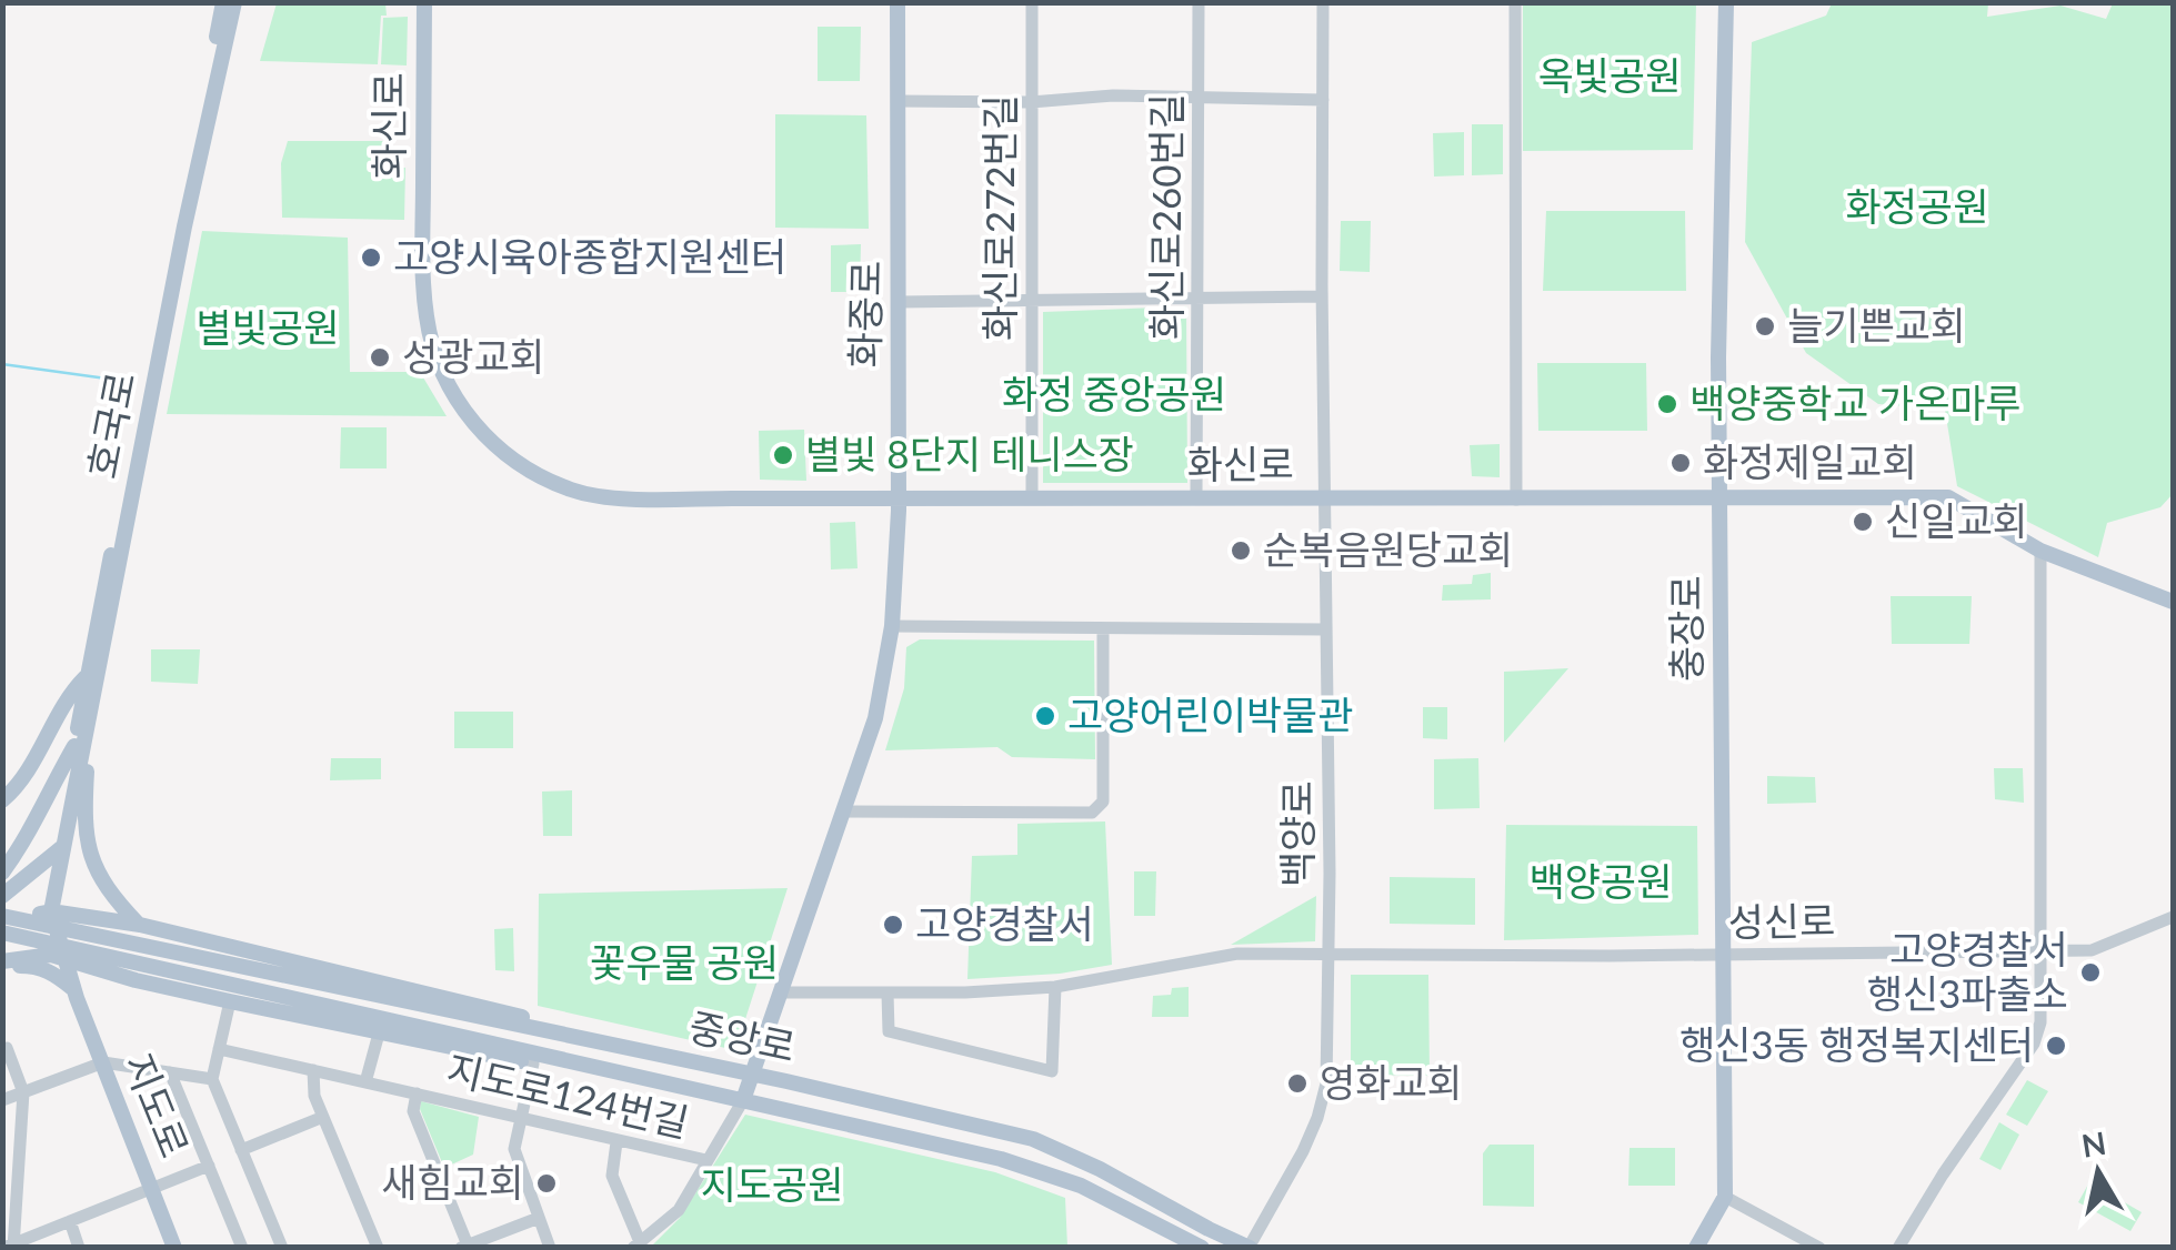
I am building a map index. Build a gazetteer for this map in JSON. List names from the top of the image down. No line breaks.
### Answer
{"streets":{"main road":["화신로","화중로","호국로","충장로","중앙로","지도로"],"street":["화신로260번길","화신로272번길","백양로","성신로","지도로124번길"]},"crossings":[["화신로","화신로260번길"],["화신로","화신로272번길"],["화신로","화중로"],["화신로","충장로"],["화신로","백양로"],["화중로","성신로"],["화중로","중앙로"],["호국로","지도로"],["충장로","성신로"],["백양로","성신로"],["백양로","중앙로"]],"parks":["옥빛공원","화정공원","별빛공원","화정 중앙공원","백양공원","꽃우물 공원","지도공원"],"places":["고양시육아종합지원센터","늘기쁜교회","성광교회","백양중학교 가온마루","별빛 8단지 테니스장","화정제일교회","신일교회","순복음원당교회","고양어린이박물관","고양경찰서","고양경찰서 행신3파출소","행신3동 행정복지센터","영화교회","새힘교회"],"north":"top"}
